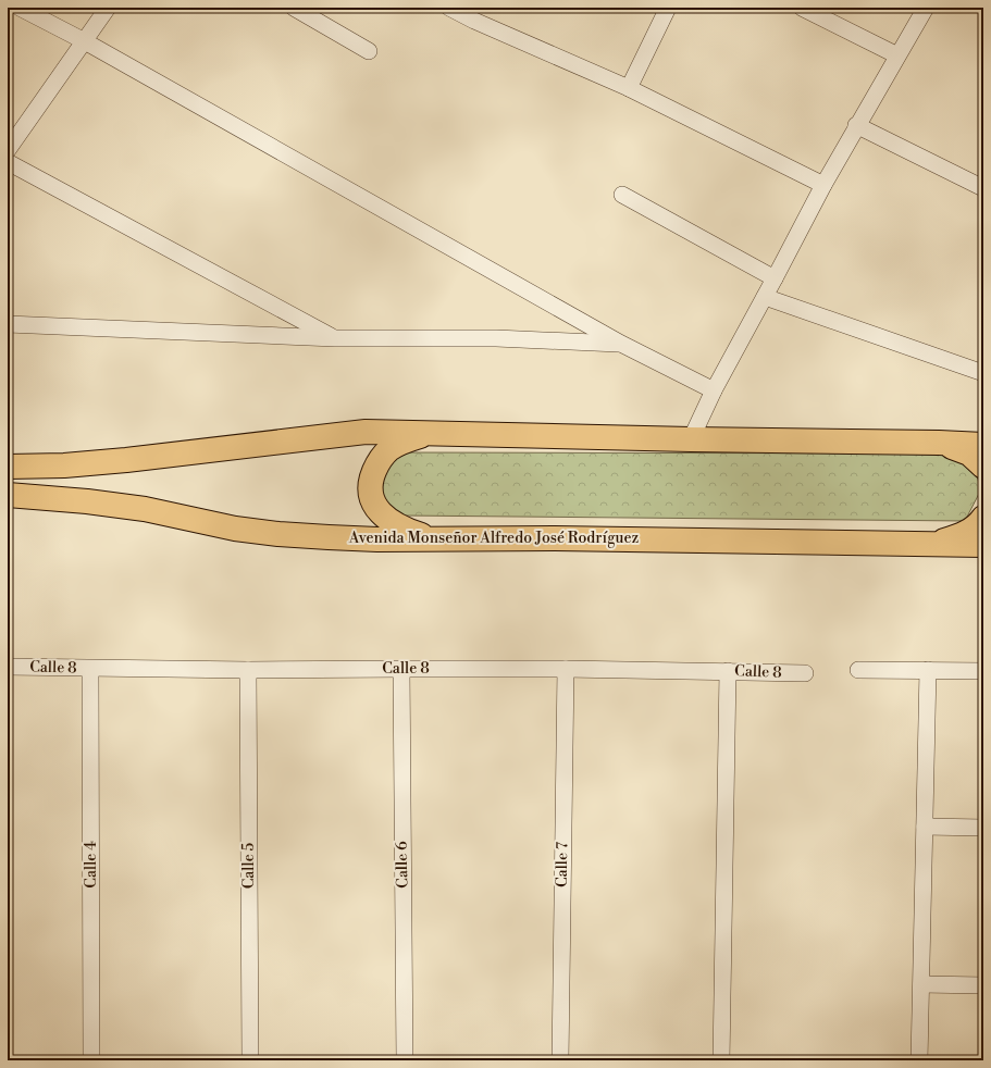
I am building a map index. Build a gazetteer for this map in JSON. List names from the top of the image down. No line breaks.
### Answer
{"streets":{"highway":["Avenida Monseñor Alfredo José Rodríguez"],"street":["Calle 8","Calle 4","Calle 6","Calle 7","Calle 5"]},"crossings":[["Calle 8","Calle 4"],["Calle 8","Calle 6"],["Calle 8","Calle 7"],["Calle 8","Calle 5"]]}
